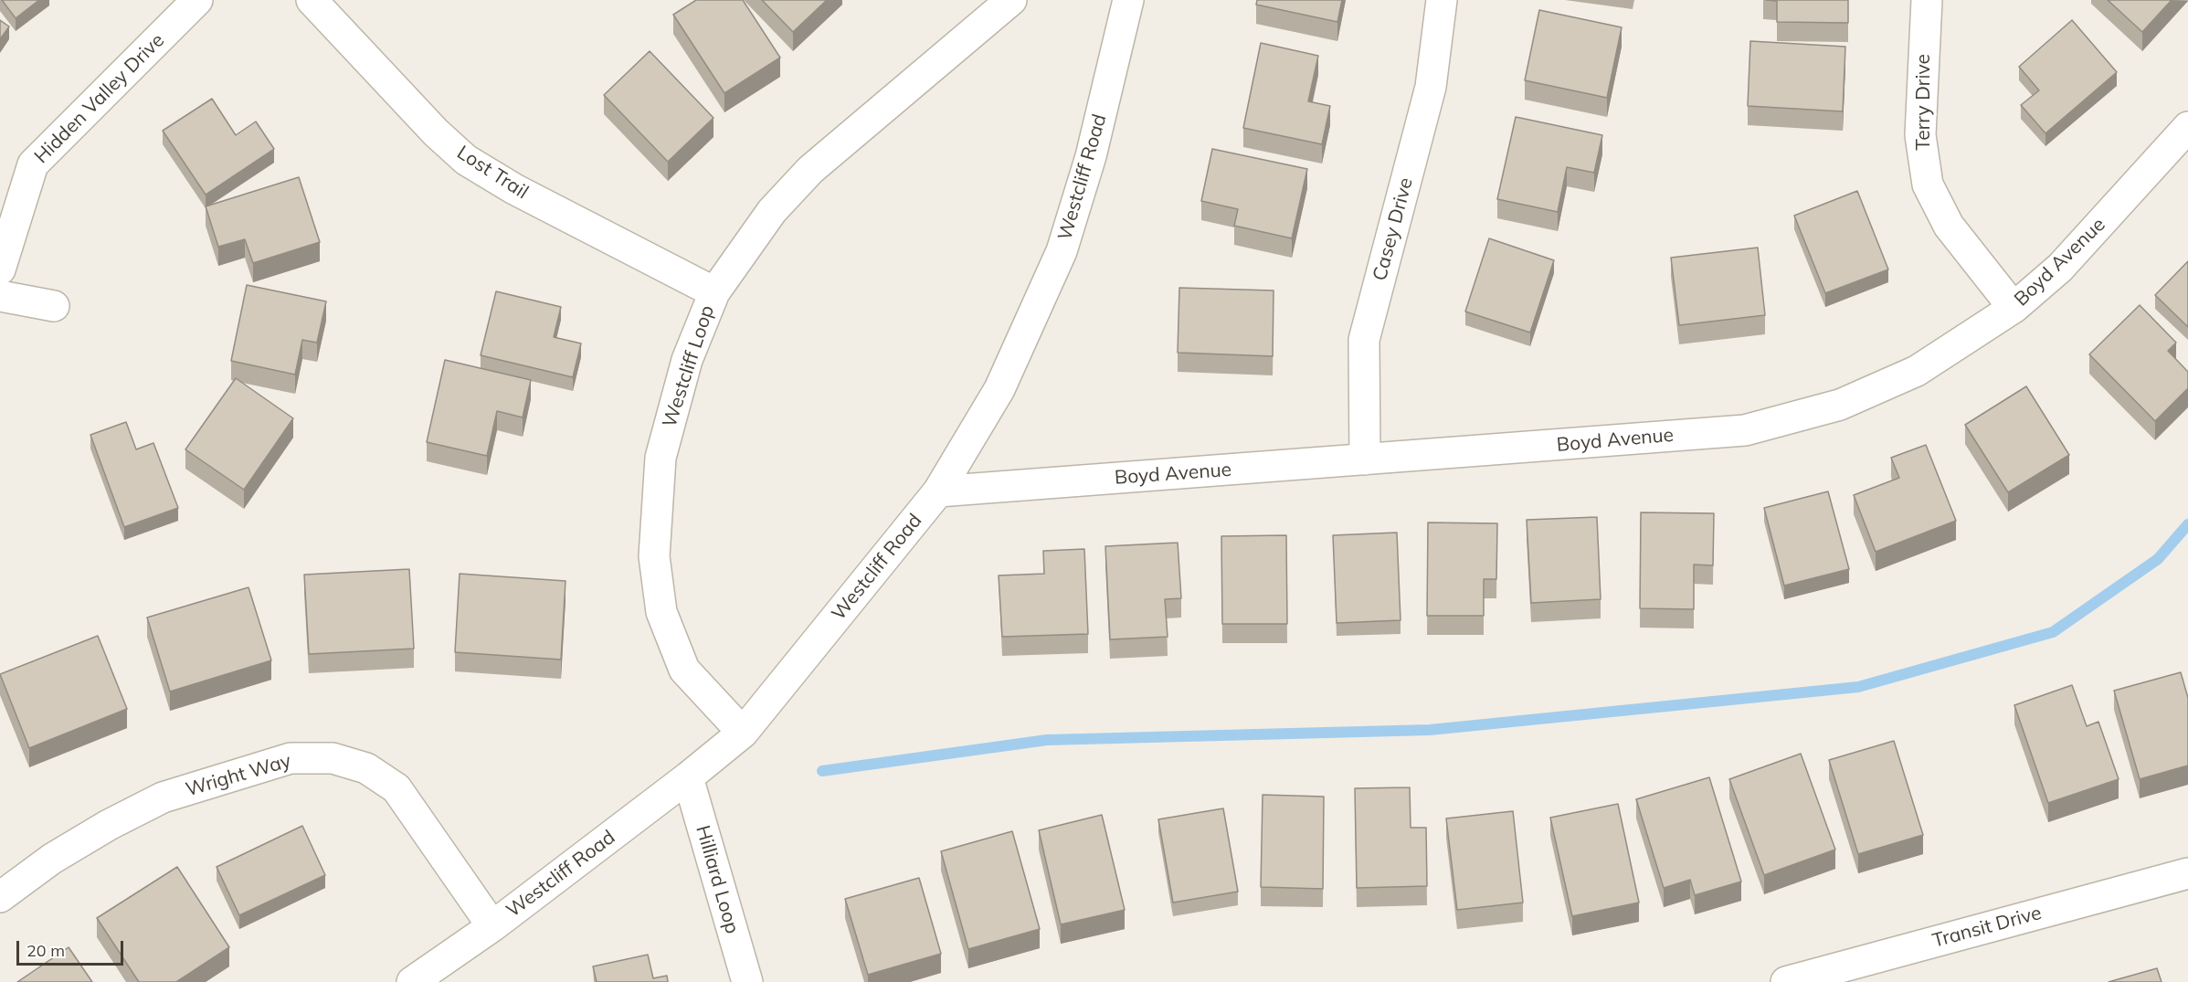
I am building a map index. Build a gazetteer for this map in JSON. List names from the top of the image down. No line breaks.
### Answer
{"streets":{"street":["Hidden Valley Drive","Terry Drive","Lost Trail","Westcliff Road","Casey Drive","Boyd Avenue","Westcliff Loop","Wright Way","Hilliard Loop","Transit Drive"]},"crossings":[["Terry Drive","Boyd Avenue"],["Lost Trail","Westcliff Loop"],["Westcliff Road","Boyd Avenue"],["Westcliff Road","Westcliff Loop"],["Westcliff Road","Wright Way"],["Westcliff Road","Hilliard Loop"],["Casey Drive","Boyd Avenue"]],"scale_bar":"20 m"}
